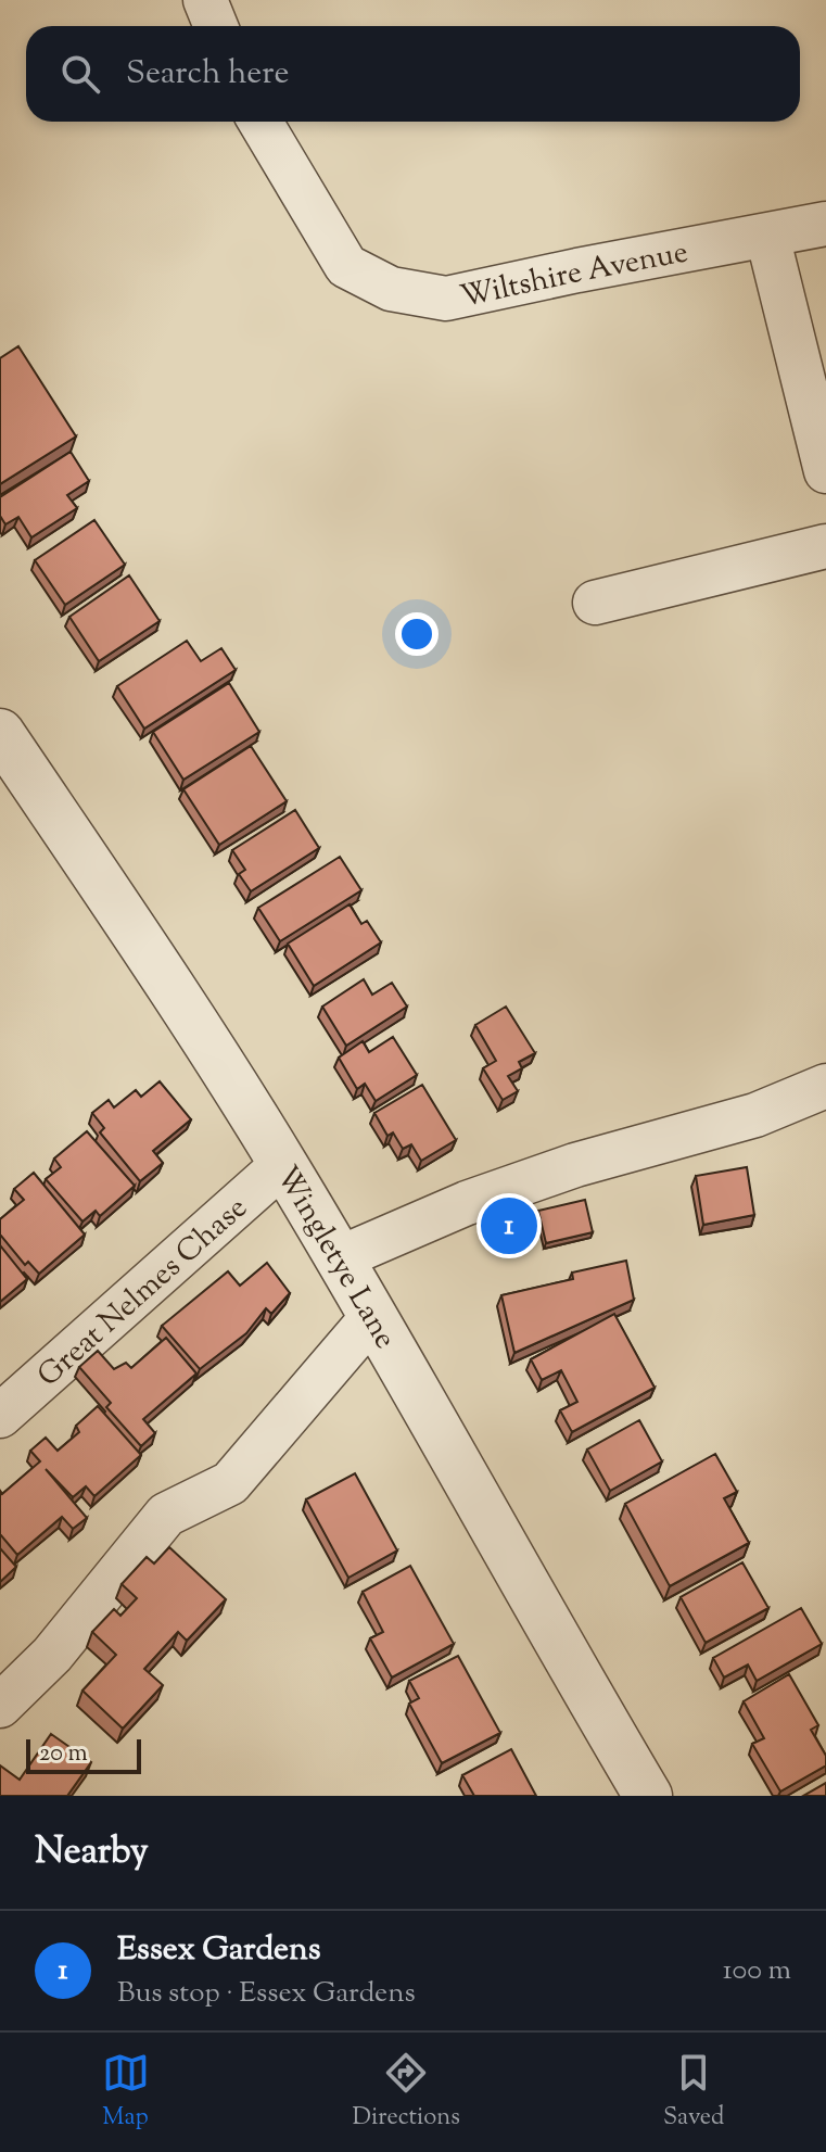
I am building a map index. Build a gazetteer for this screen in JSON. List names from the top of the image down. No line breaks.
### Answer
{"streets":{"street":["Wiltshire Avenue","Wingletye Lane","Great Nelmes Chase"]},"crossings":[["Wingletye Lane","Great Nelmes Chase"]],"scale_bar":"20 m","page":{"search":"Search here","pins":"1","scale":"20 m","heading":"Nearby","list":[{"mark":"1","name":"Essex Gardens","note":"Bus stop · Essex Gardens","value":"100 m"}],"nav":["Map","Directions","Saved"]}}
